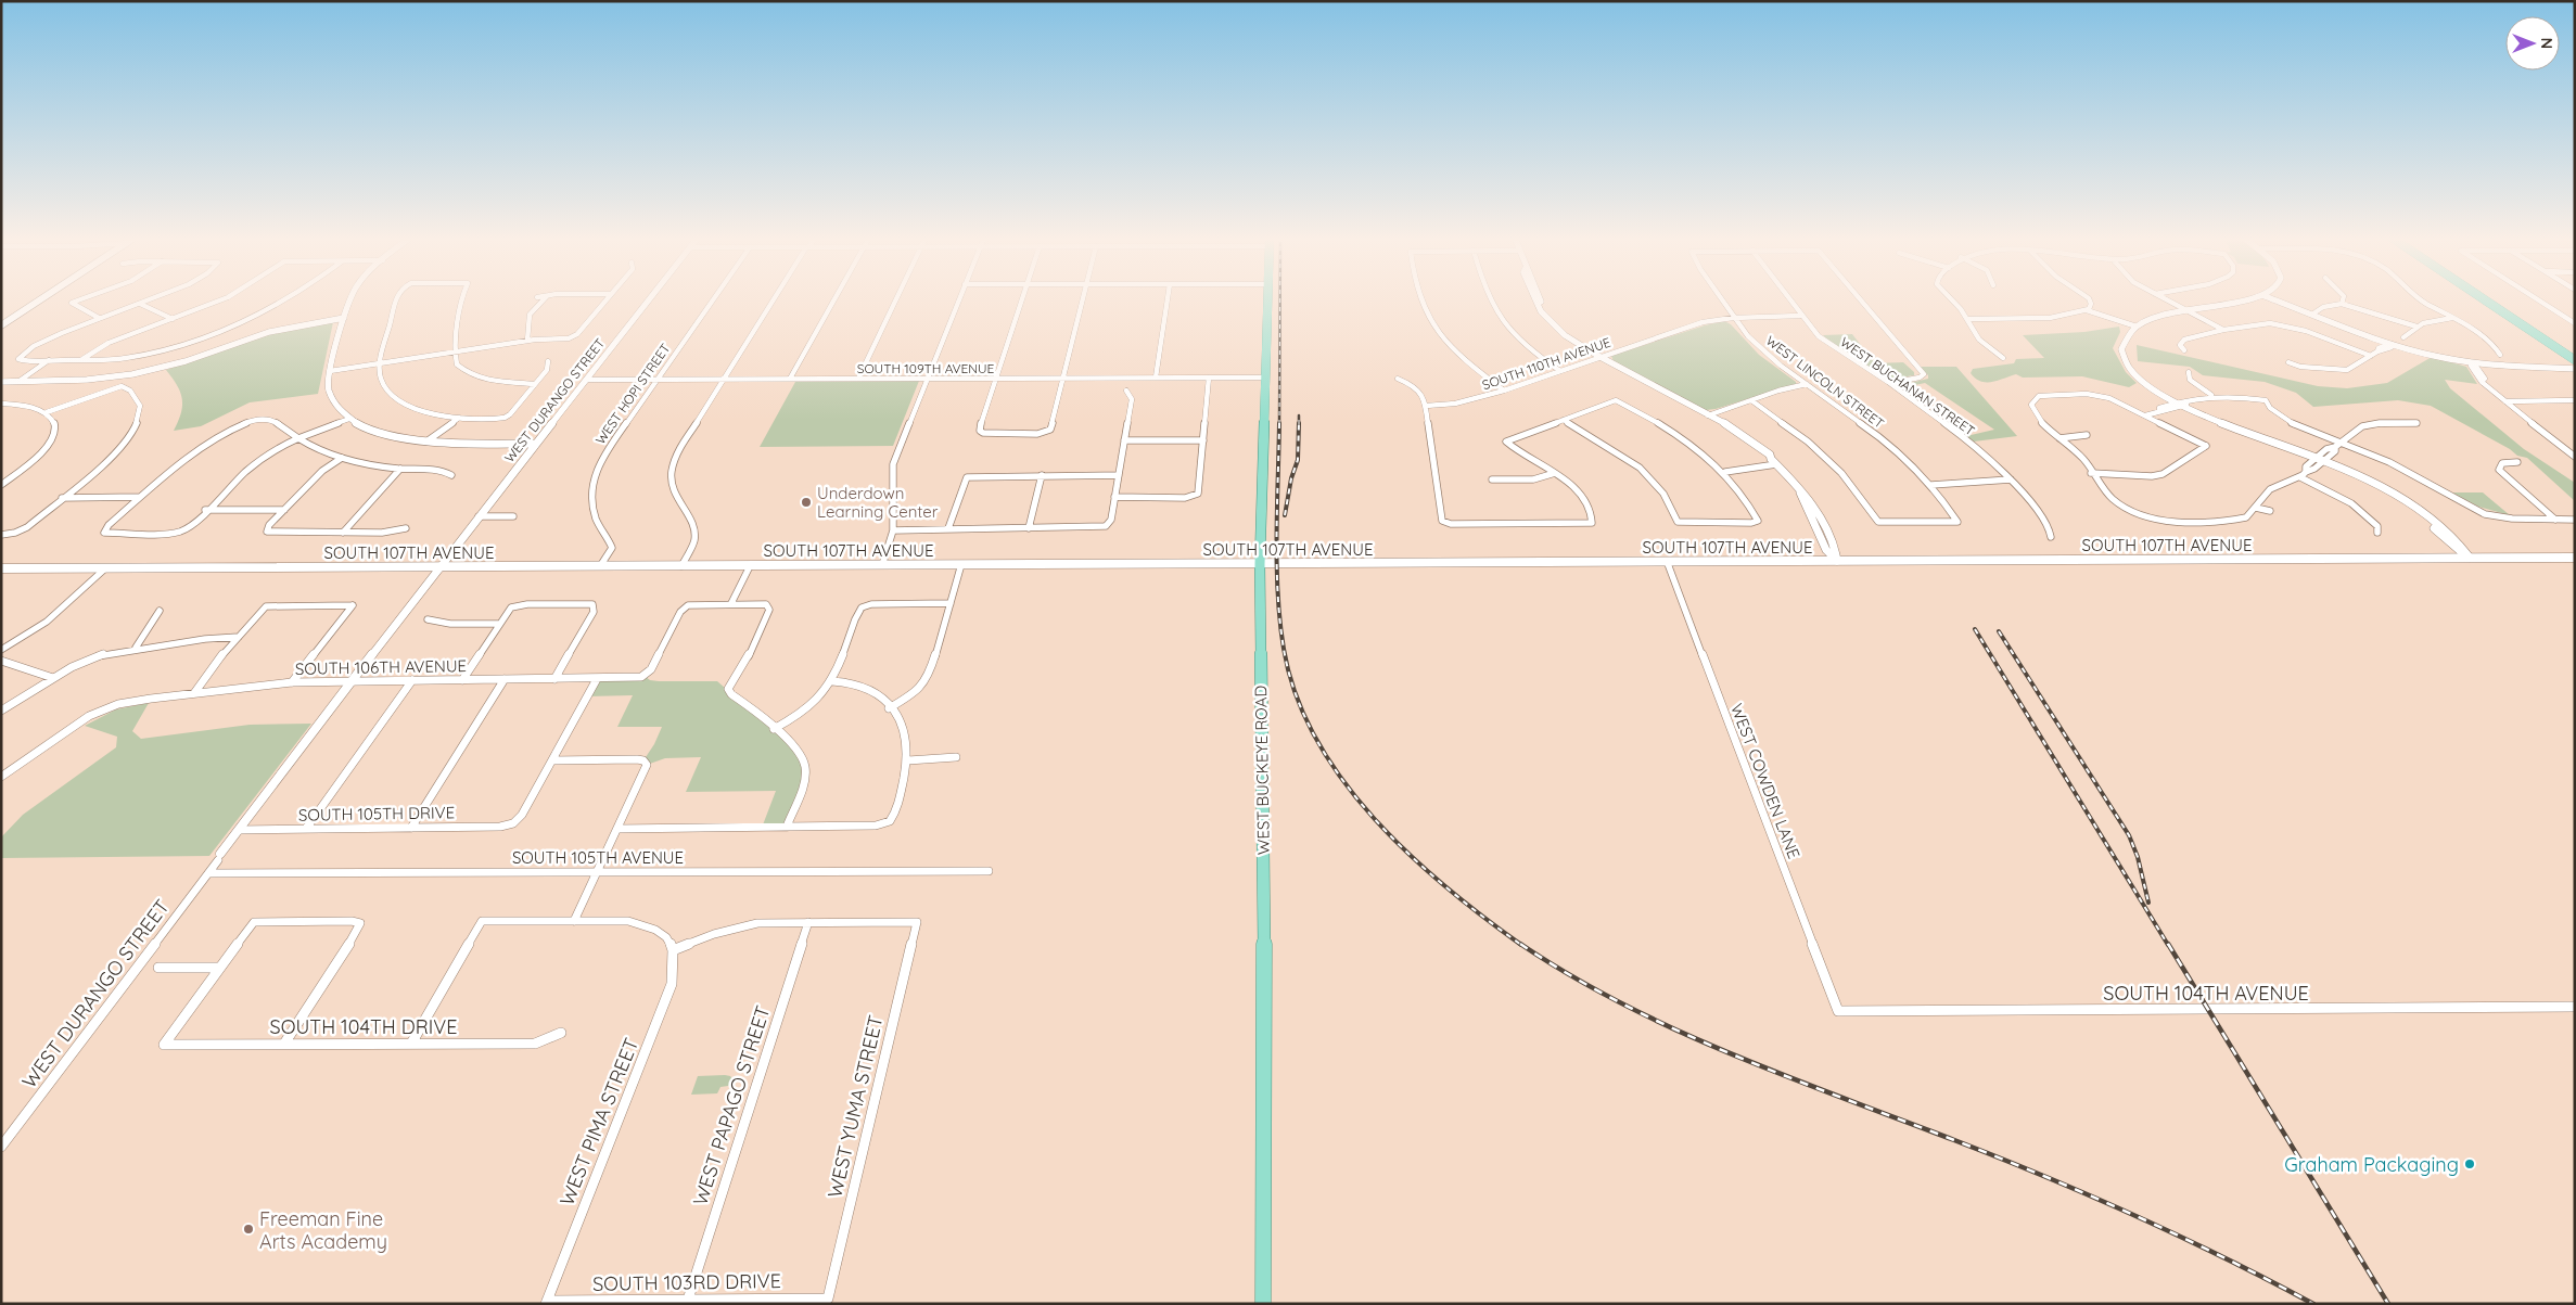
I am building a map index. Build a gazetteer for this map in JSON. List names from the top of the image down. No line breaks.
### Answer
{"streets":{"main road":["SOUTH 107TH AVENUE","WEST BUCKEYE ROAD"],"street":["SOUTH 110TH AVENUE","SOUTH 109TH AVENUE","WEST LINCOLN STREET","WEST BUCHANAN STREET","WEST HOPI STREET","WEST DURANGO STREET","SOUTH 106TH AVENUE","WEST COWDEN LANE","SOUTH 105TH DRIVE","SOUTH 105TH AVENUE","SOUTH 104TH AVENUE","SOUTH 104TH DRIVE","WEST PAPAGO STREET","WEST YUMA STREET","WEST PIMA STREET","SOUTH 103RD DRIVE"]},"crossings":[["SOUTH 110TH AVENUE","WEST LINCOLN STREET"],["SOUTH 110TH AVENUE","WEST BUCHANAN STREET"],["SOUTH 109TH AVENUE","WEST HOPI STREET"],["SOUTH 109TH AVENUE","WEST DURANGO STREET"],["SOUTH 109TH AVENUE","WEST BUCKEYE ROAD"],["WEST HOPI STREET","SOUTH 107TH AVENUE"],["WEST DURANGO STREET","SOUTH 107TH AVENUE"],["WEST DURANGO STREET","SOUTH 106TH AVENUE"],["WEST DURANGO STREET","SOUTH 105TH DRIVE"],["WEST DURANGO STREET","SOUTH 105TH AVENUE"],["SOUTH 107TH AVENUE","WEST BUCKEYE ROAD"],["SOUTH 107TH AVENUE","WEST COWDEN LANE"],["WEST COWDEN LANE","SOUTH 104TH AVENUE"],["WEST PAPAGO STREET","WEST YUMA STREET"],["WEST PAPAGO STREET","SOUTH 103RD DRIVE"],["WEST YUMA STREET","SOUTH 103RD DRIVE"],["WEST PIMA STREET","SOUTH 103RD DRIVE"]],"places":["Underdown Learning Center","Graham Packaging","Freeman Fine Arts Academy"],"north":"right"}
